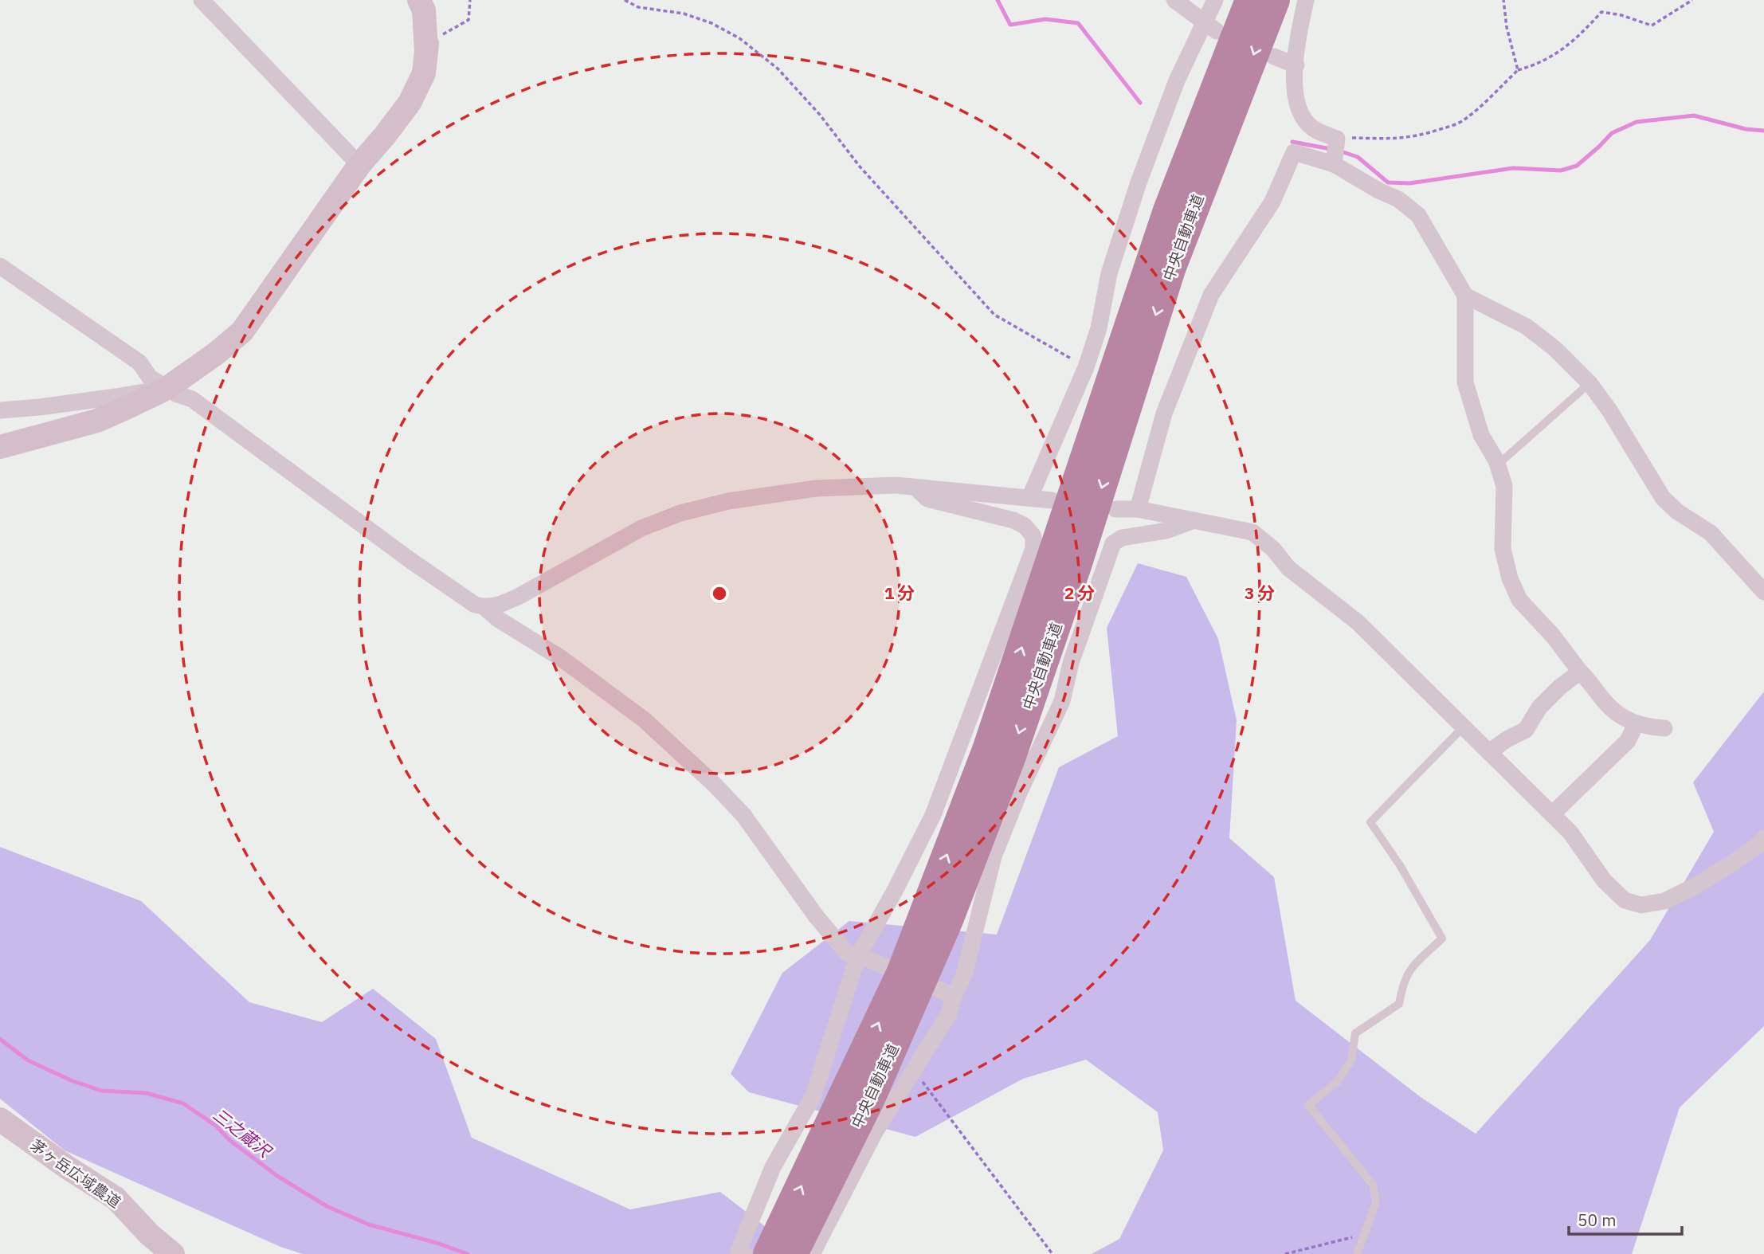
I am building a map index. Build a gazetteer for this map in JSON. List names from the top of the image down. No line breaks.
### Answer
{"streets":{"highway":["中央自動車道"],"street":["茅ヶ岳広域農道"]},"water":["三之蔵沢"],"scale_bar":"50 m","rings":["1 分","2 分","3 分"]}
